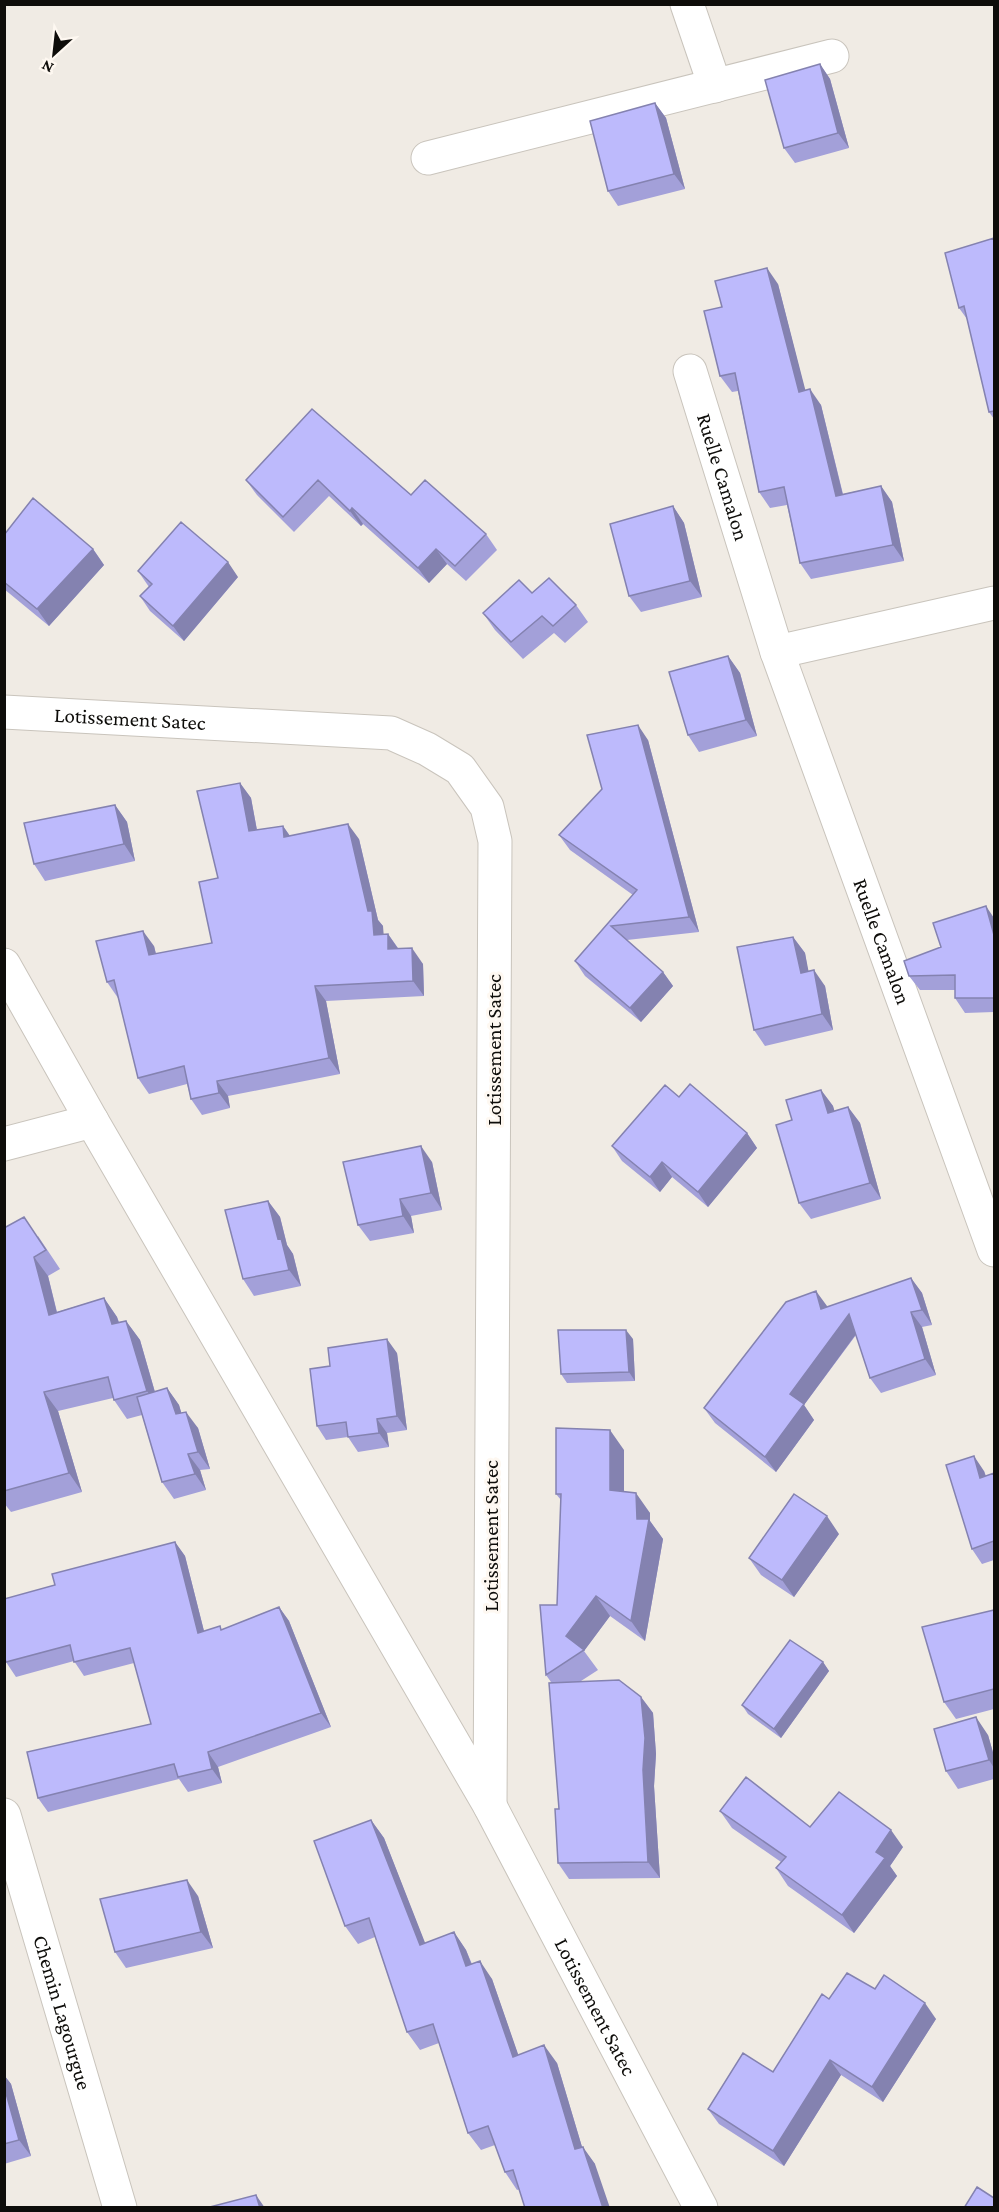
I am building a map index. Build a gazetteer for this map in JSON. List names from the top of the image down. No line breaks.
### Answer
{"streets":{"street":["Ruelle Camalon","Lotissement Satec","Chemin Lagourgue"]},"north":"bottom left"}
